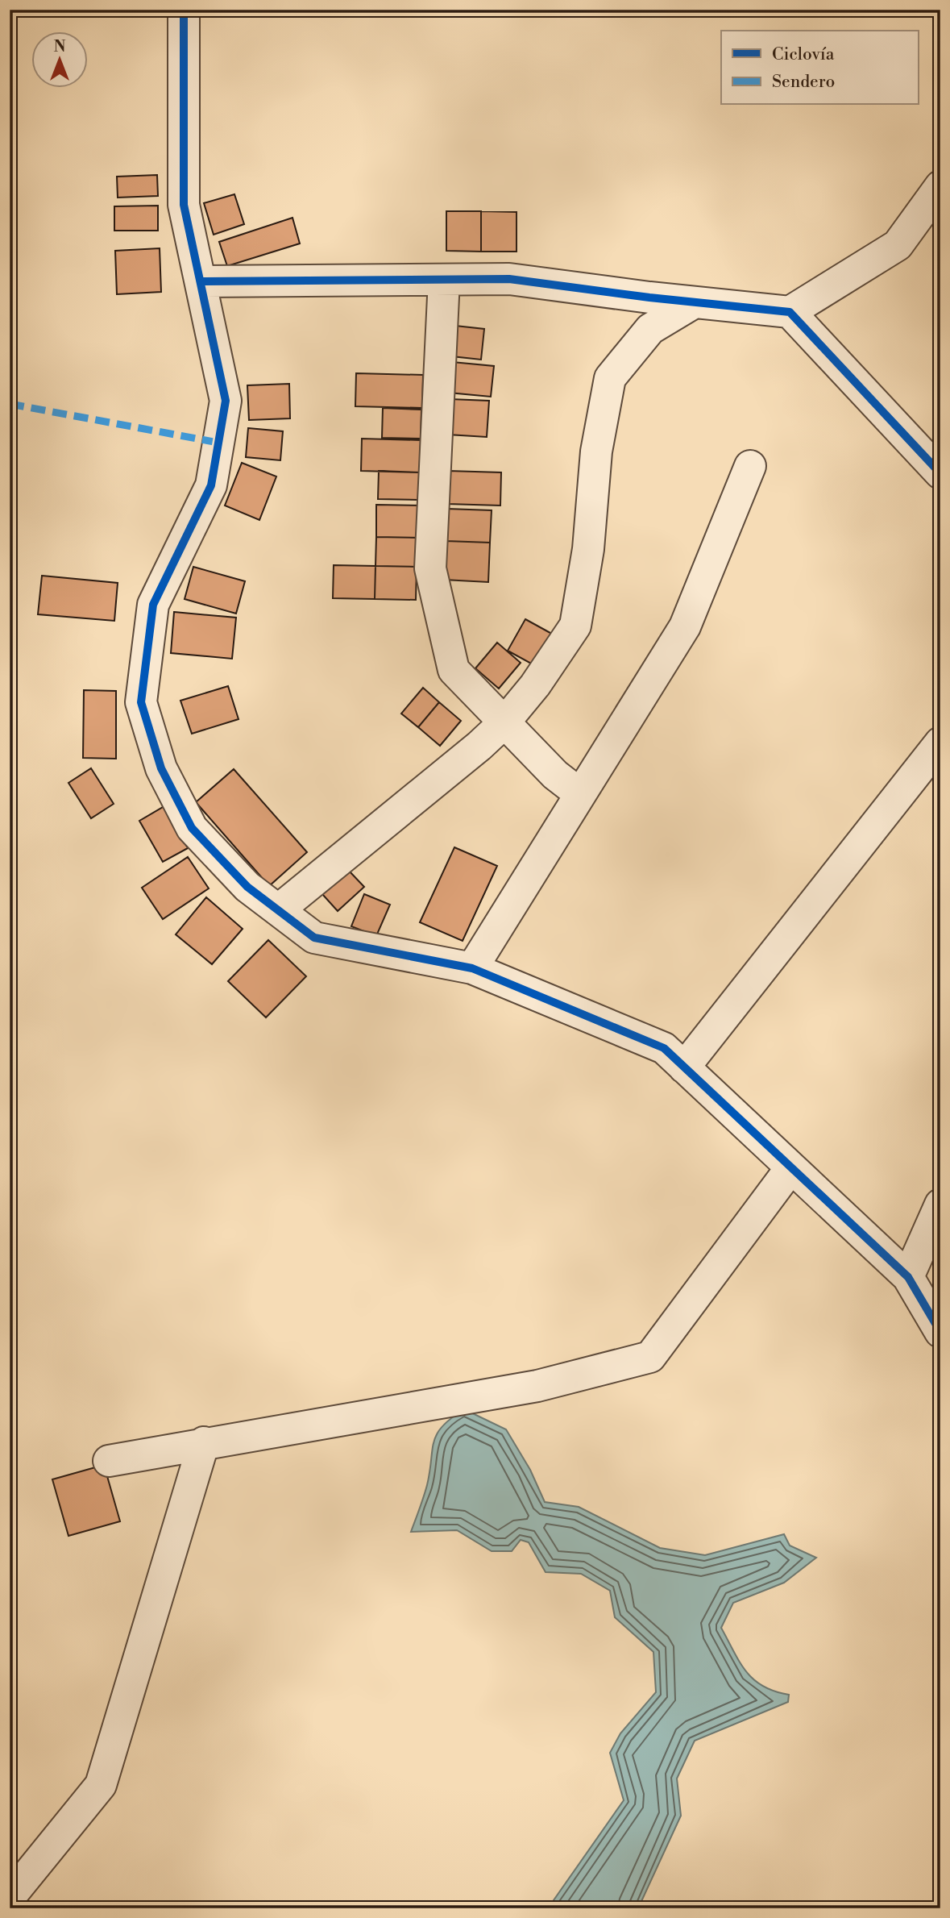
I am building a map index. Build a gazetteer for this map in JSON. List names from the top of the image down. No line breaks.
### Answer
{"legend":["Ciclovía","Sendero"],"north":"top"}
